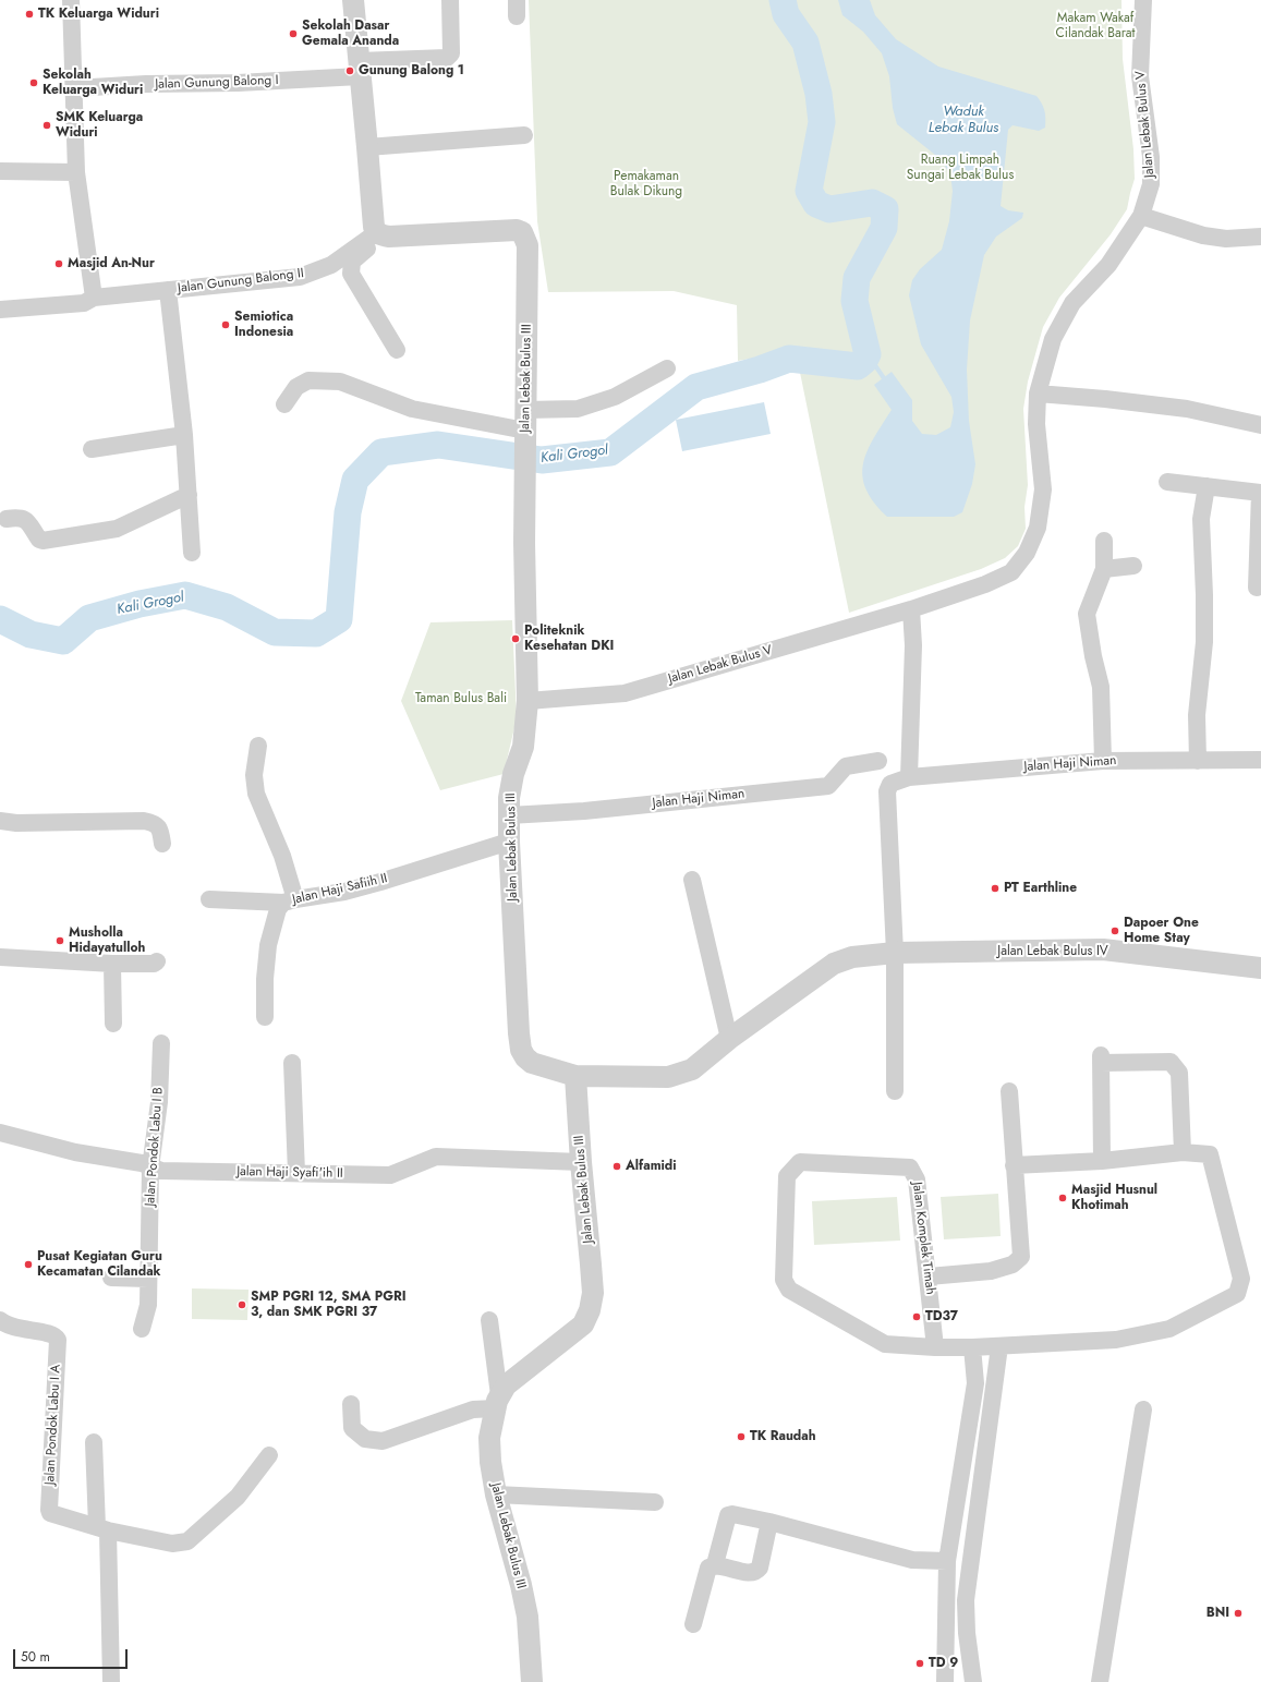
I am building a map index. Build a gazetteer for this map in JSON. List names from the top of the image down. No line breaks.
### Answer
{"streets":{"street":["Jalan Gunung Balong I","Jalan Lebak Bulus V","Jalan Gunung Balong II","Jalan Lebak Bulus III","Jalan Haji Niman","Jalan Haji Safiih II","Jalan Lebak Bulus IV","Jalan Pondok Labu I B","Jalan Haji Syafi'ih II","Jalan Komplek Timah","Jalan Pondok Labu I A"]},"crossings":[["Jalan Lebak Bulus V","Jalan Lebak Bulus III"],["Jalan Gunung Balong II","Jalan Lebak Bulus III"],["Jalan Lebak Bulus III","Jalan Haji Niman"],["Jalan Lebak Bulus III","Jalan Haji Safiih II"],["Jalan Lebak Bulus III","Jalan Lebak Bulus IV"],["Jalan Lebak Bulus III","Jalan Haji Syafi'ih II"],["Jalan Haji Niman","Jalan Lebak Bulus IV"],["Jalan Pondok Labu I B","Jalan Haji Syafi'ih II"]],"water":["Waduk Lebak Bulus","Kali Grogol"],"parks":["Makam Wakaf Cilandak Barat","Ruang Limpah Sungai Lebak Bulus","Pemakaman Bulak Dikung","Taman Bulus Bali"],"places":["TK Keluarga Widuri","Sekolah Dasar Gemala Ananda","Gunung Balong 1","Sekolah Keluarga Widuri","SMK Keluarga Widuri","Masjid An-Nur","Semiotica Indonesia","Politeknik Kesehatan DKI","PT Earthline","Dapoer One Home Stay","Musholla Hidayatulloh","Alfamidi","Masjid Husnul Khotimah","Pusat Kegiatan Guru Kecamatan Cilandak","SMP PGRI 12, SMA PGRI 3, dan SMK PGRI 37","TD37","TK Raudah","BNI","TD 9"],"scale_bar":"50 m"}
